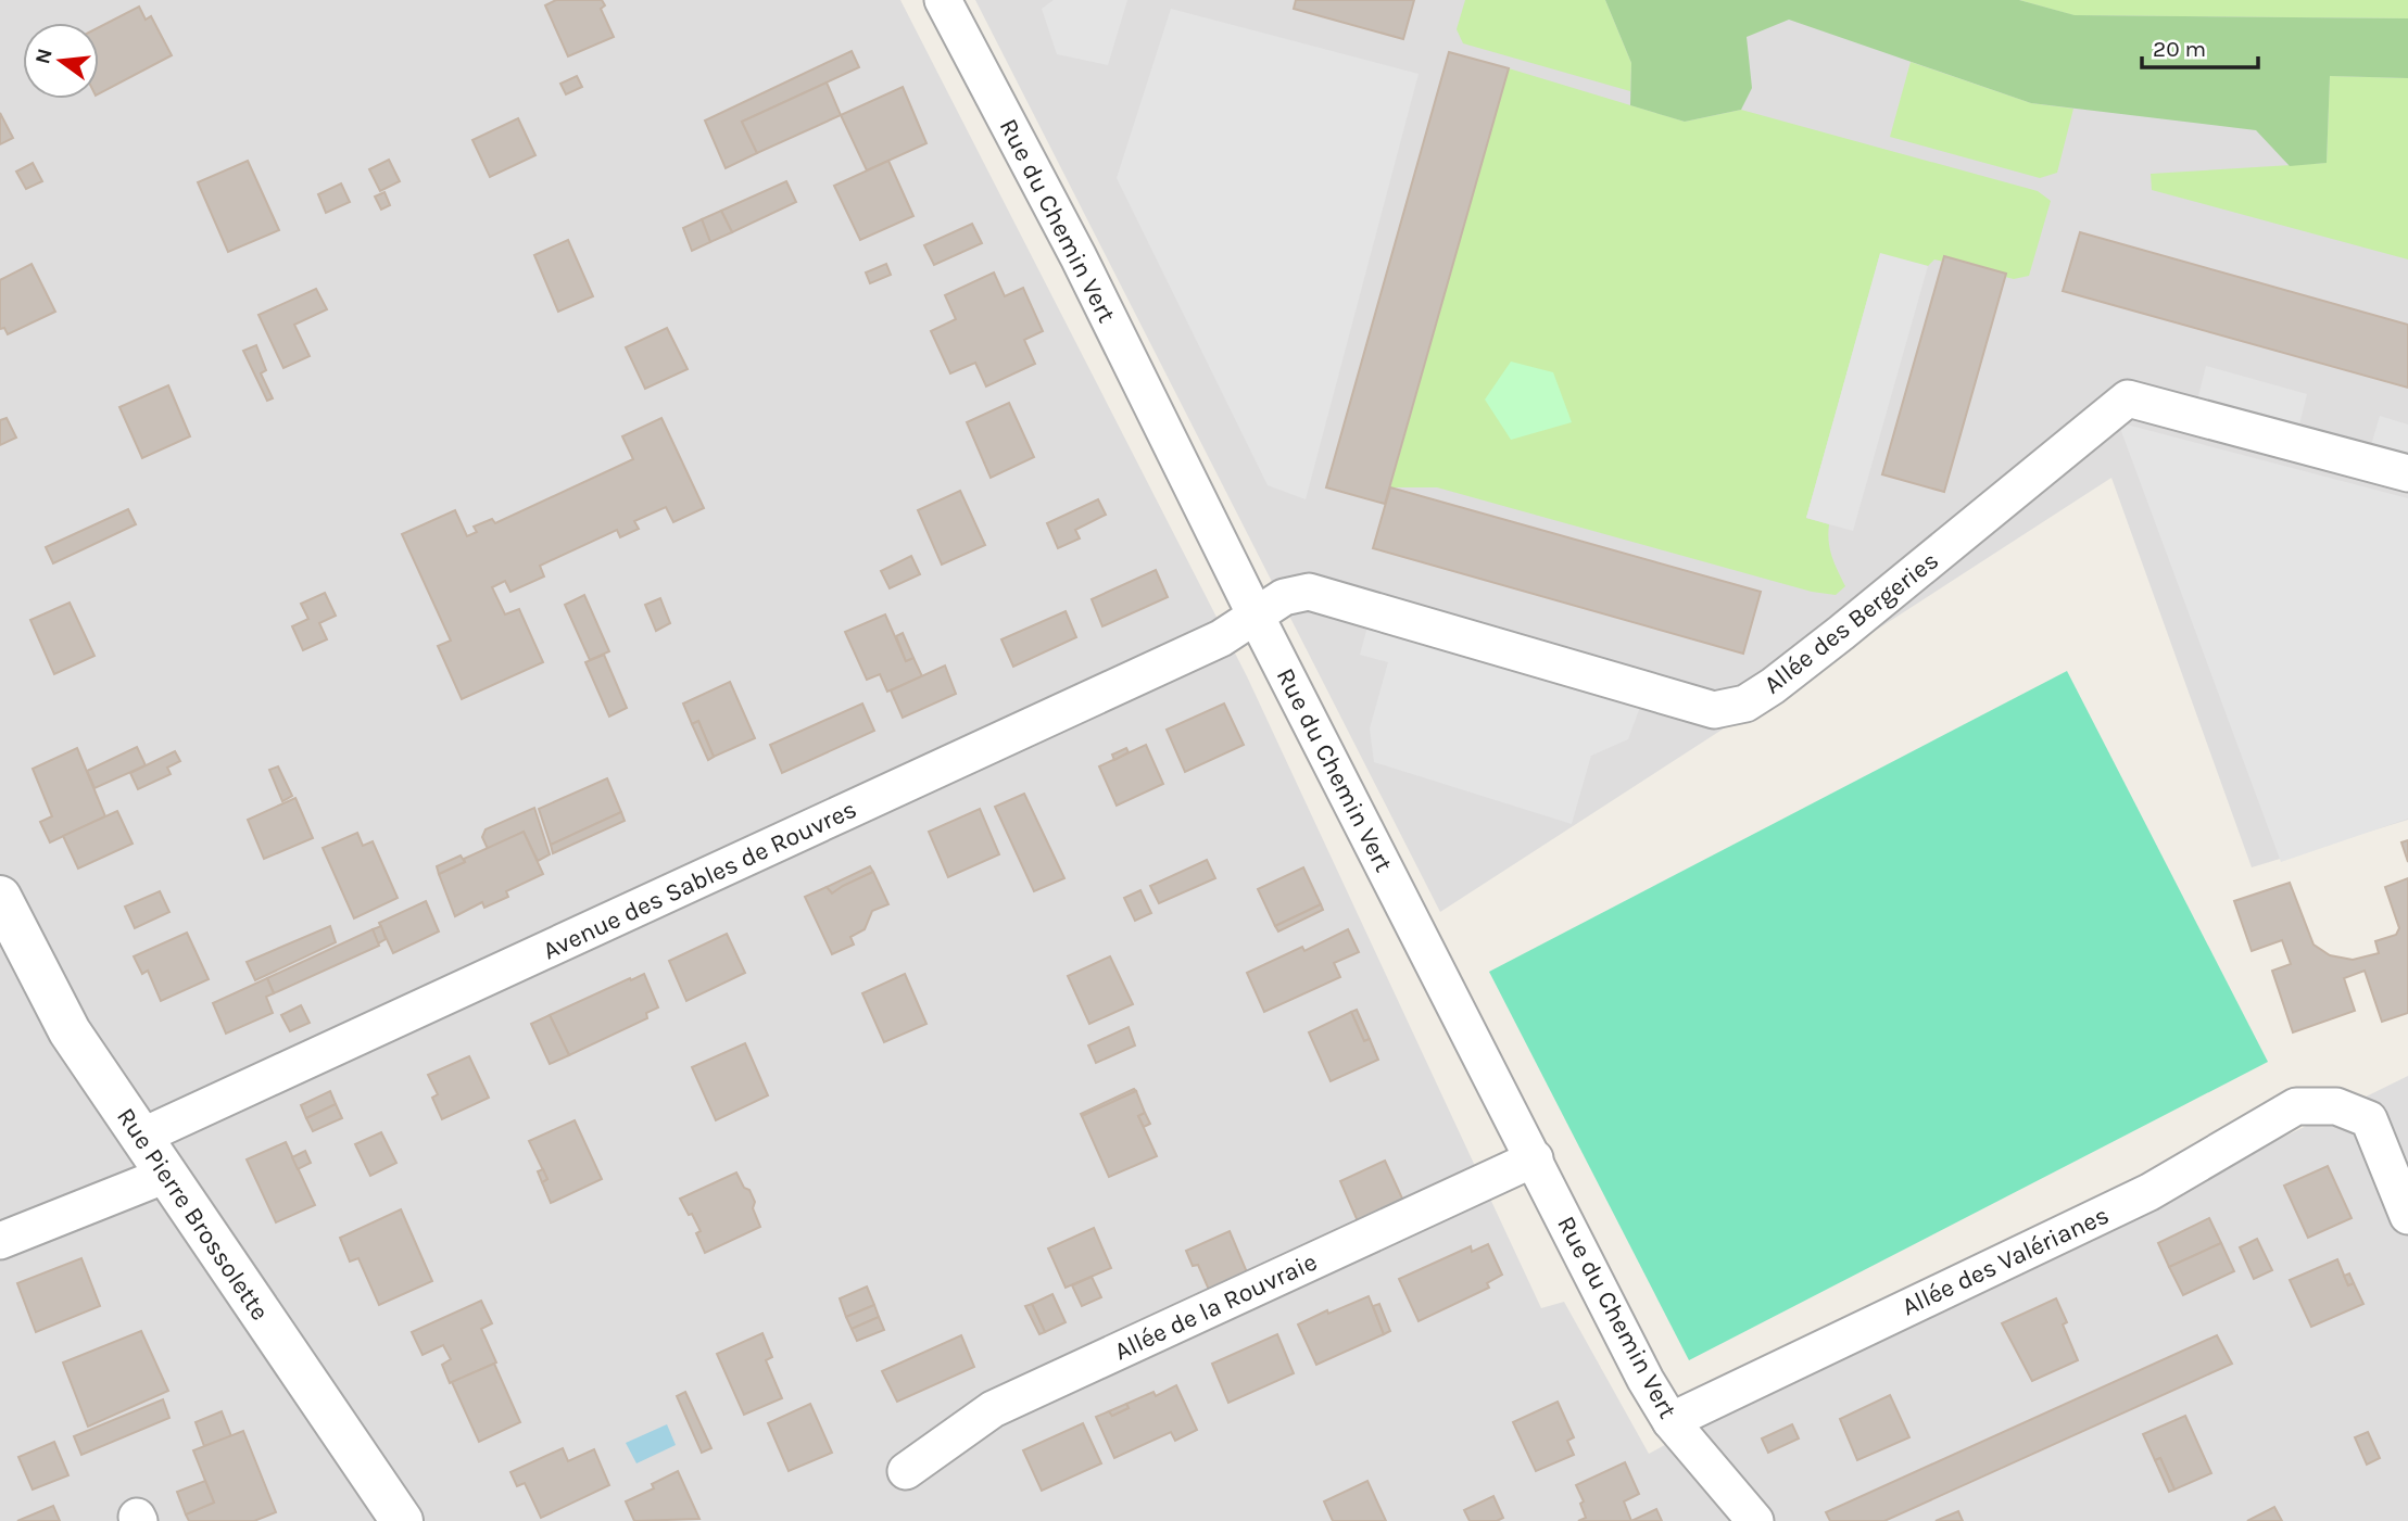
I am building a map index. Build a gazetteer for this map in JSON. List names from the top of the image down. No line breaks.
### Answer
{"streets":{"street":["Rue du Chemin Vert","Allée des Bergeries","Avenue des Sables de Rouvres","Rue Pierre Brossolette","Allée des Valérianes","Allée de la Rouvraie"]},"crossings":[["Rue du Chemin Vert","Allée des Bergeries"],["Rue du Chemin Vert","Avenue des Sables de Rouvres"],["Rue du Chemin Vert","Allée des Valérianes"],["Rue du Chemin Vert","Allée de la Rouvraie"],["Allée des Bergeries","Avenue des Sables de Rouvres"],["Avenue des Sables de Rouvres","Rue Pierre Brossolette"]],"scale_bar":"20 m","north":"left"}
